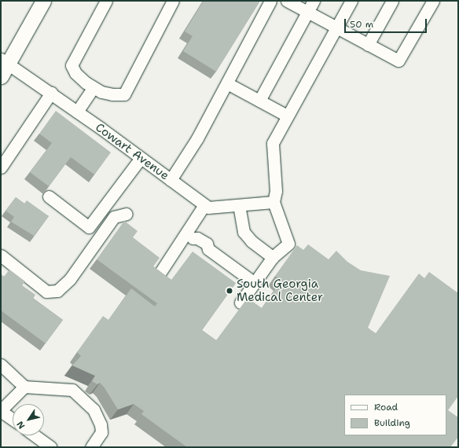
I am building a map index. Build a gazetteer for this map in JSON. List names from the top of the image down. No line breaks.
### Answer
{"streets":{"street":["Cowart Avenue"]},"places":["South Georgia Medical Center"],"legend":["Road","Building"],"scale_bar":"50 m","north":"bottom left"}
